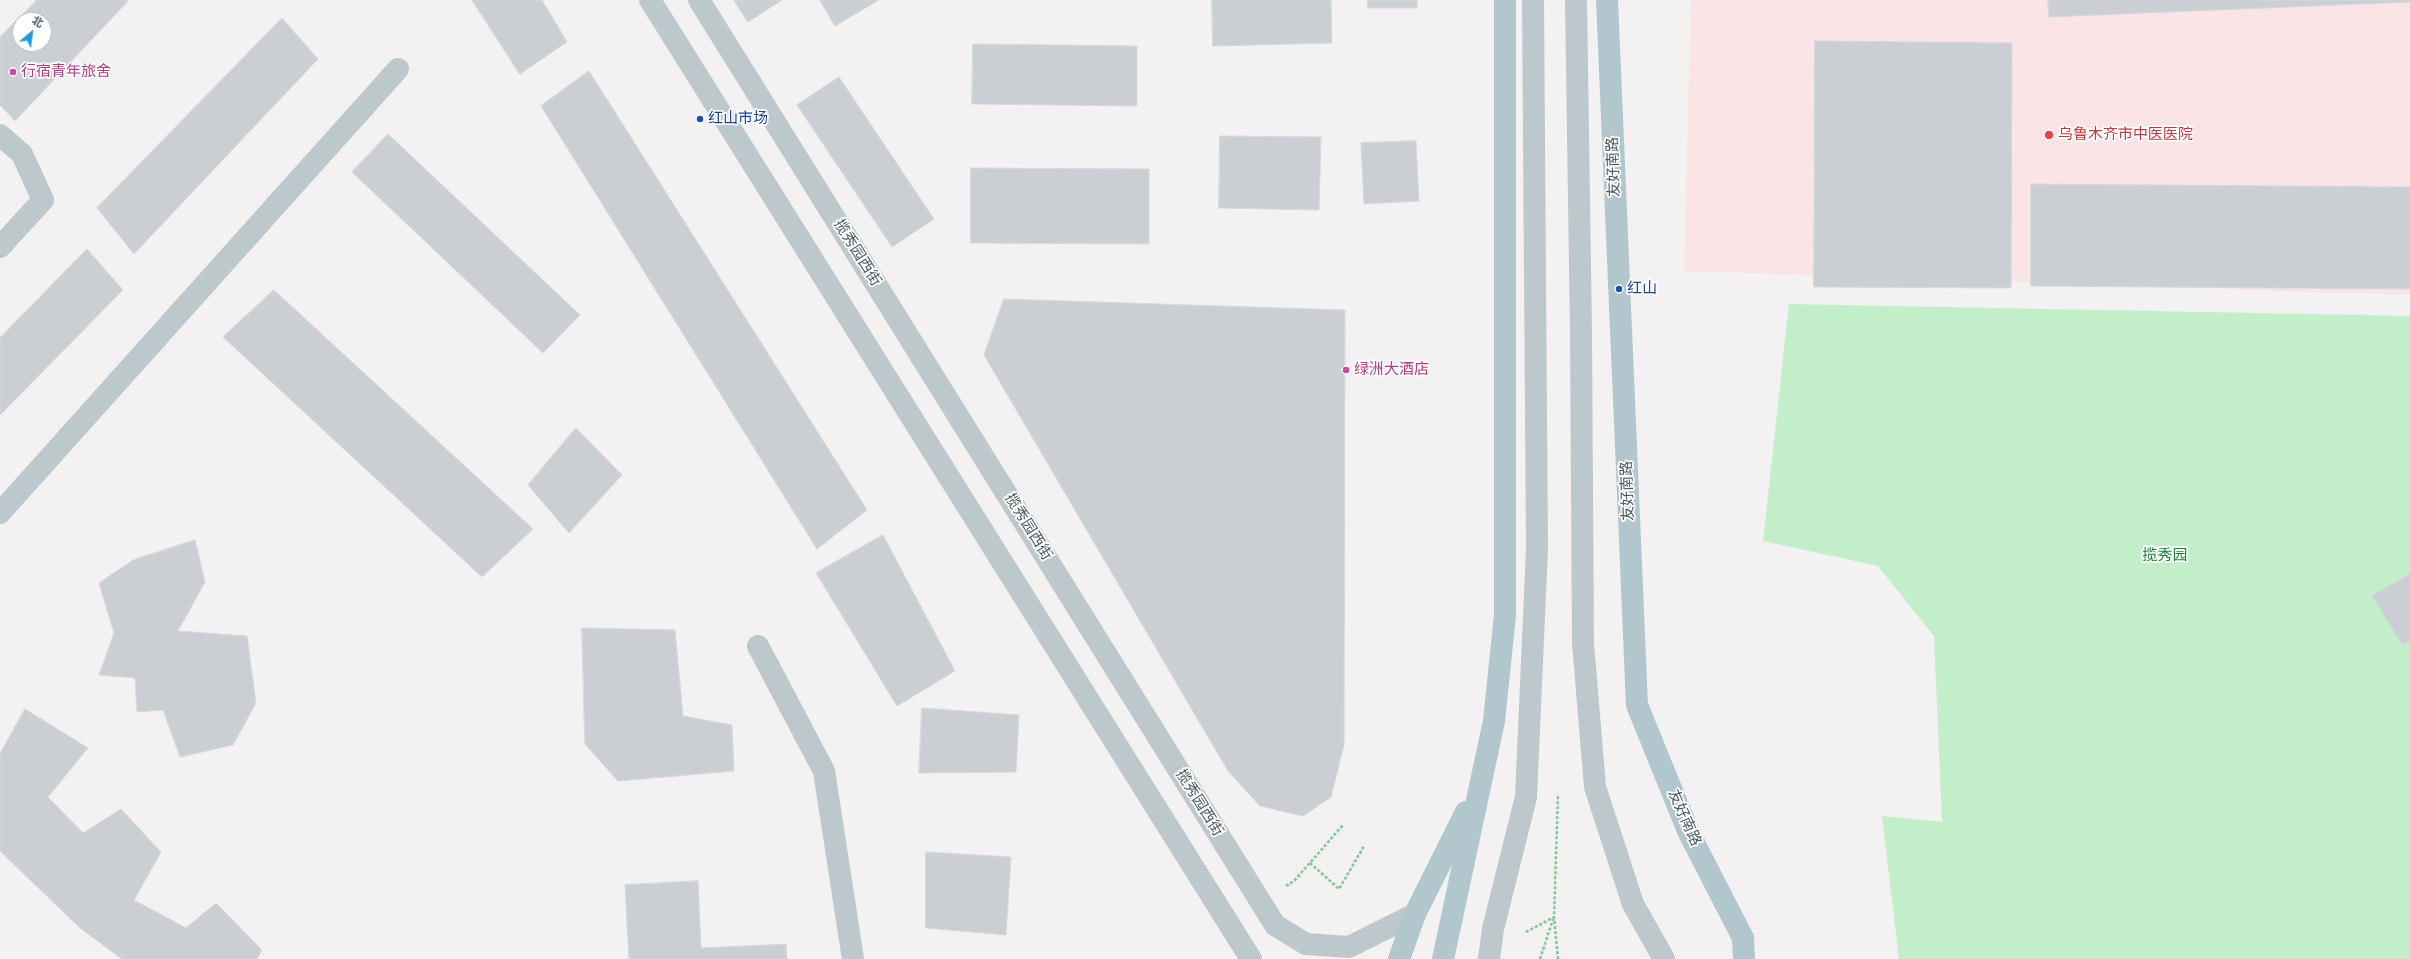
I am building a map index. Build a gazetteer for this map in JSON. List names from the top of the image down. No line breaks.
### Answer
{"streets":{"main road":["友好南路"],"street":["揽秀园西街"]},"parks":["揽秀园"],"places":["行宿青年旅舍","红山市场","乌鲁木齐市中医医院","红山","绿洲大酒店"],"north":"top right"}
